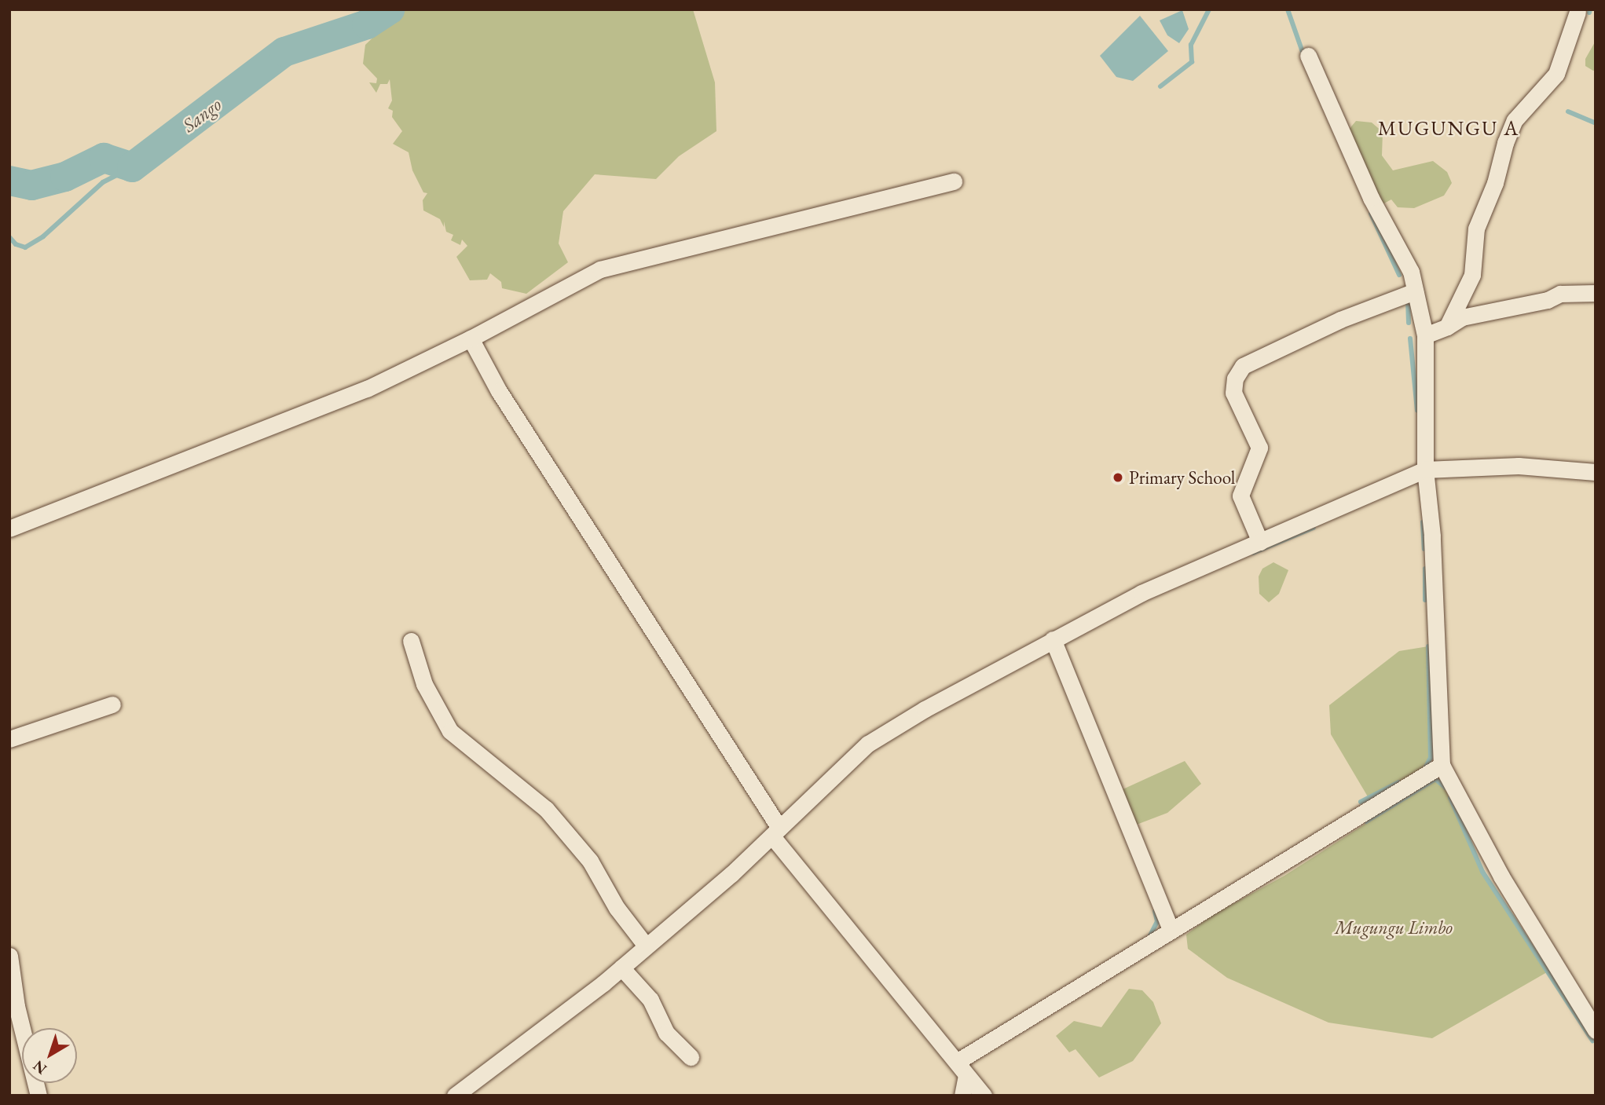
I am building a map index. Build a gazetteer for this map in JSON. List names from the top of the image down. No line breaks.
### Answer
{"districts":["MUGUNGU A"],"water":["Sango"],"parks":["Mugungu Limbo"],"places":["Primary School"],"north":"bottom left"}
